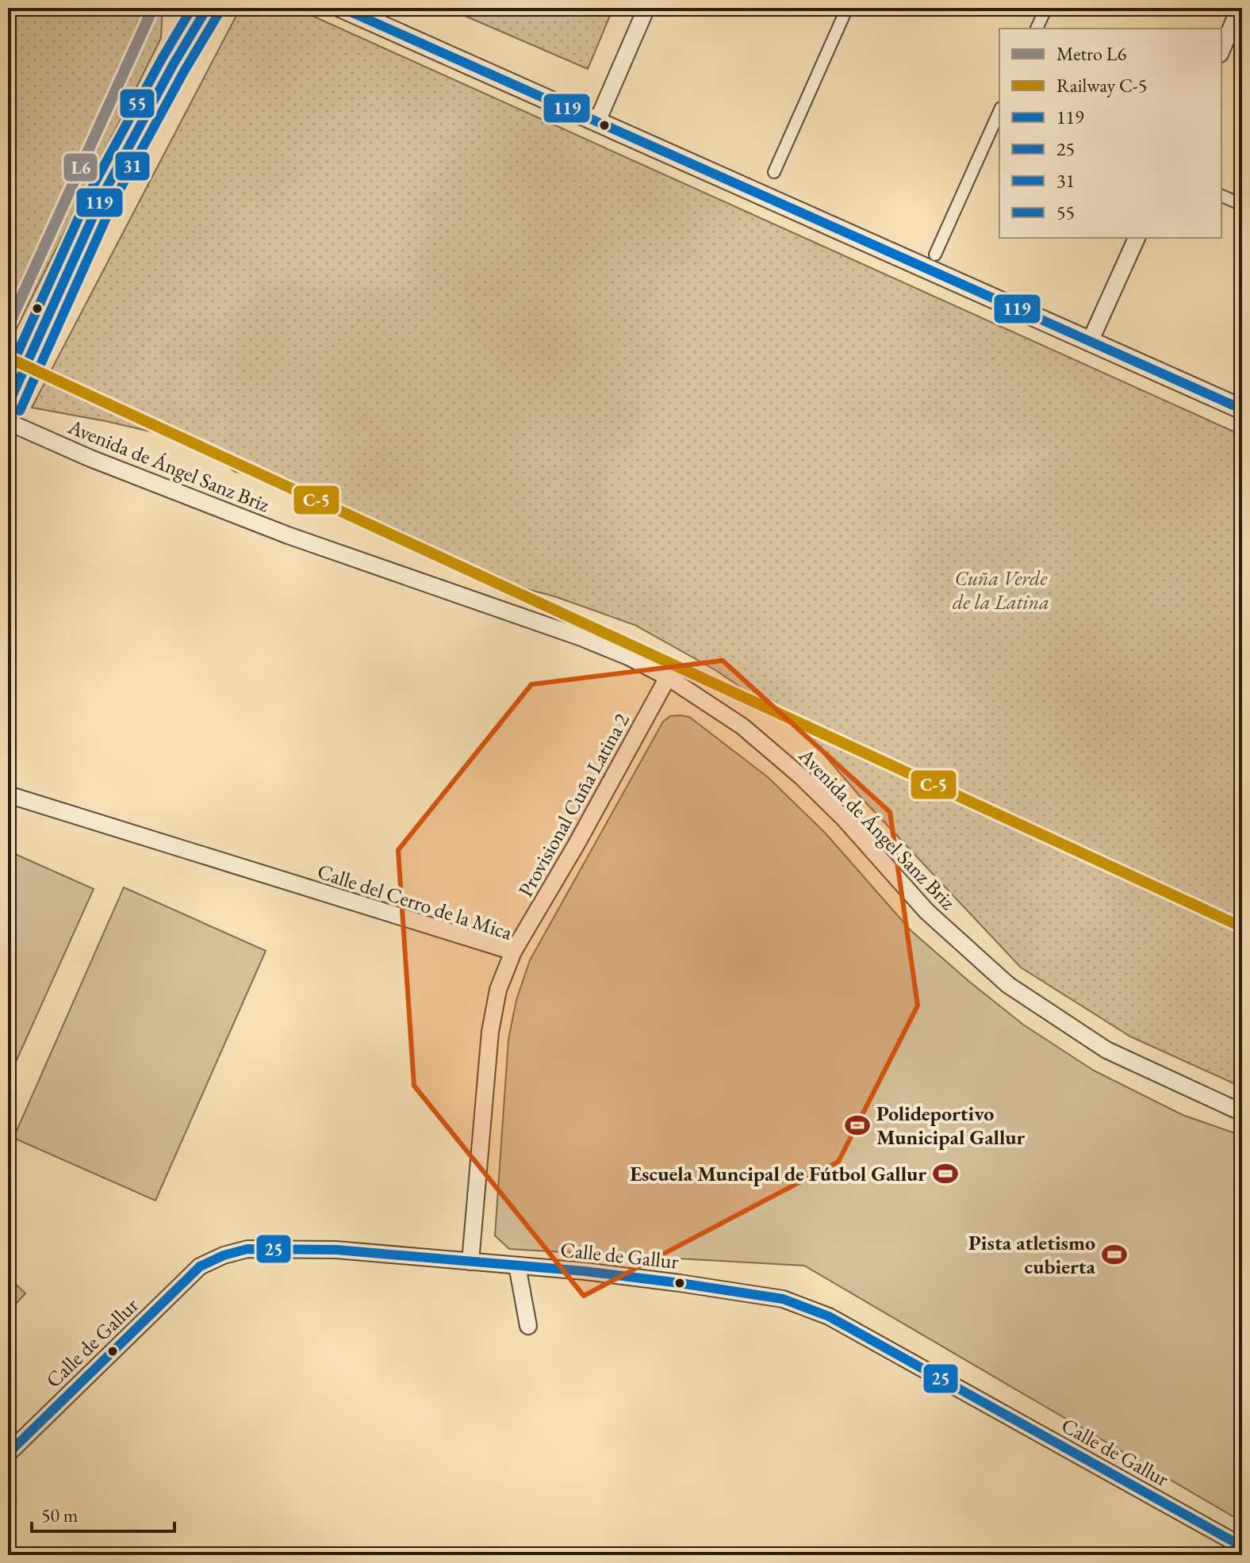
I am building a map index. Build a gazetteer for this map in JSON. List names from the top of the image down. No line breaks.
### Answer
{"streets":{"street":["Avenida de Ángel Sanz Briz","Provisional Cuña Latina 2","Calle del Cerro de la Mica","Calle de Gallur"]},"crossings":[["Avenida de Ángel Sanz Briz","Provisional Cuña Latina 2"],["Provisional Cuña Latina 2","Calle del Cerro de la Mica"],["Calle del Cerro de la Mica","Calle de Gallur"]],"parks":["Cuña Verde de la Latina"],"places":{"sports":["Polideportivo Municipal Gallur","Escuela Muncipal de Fútbol Gallur","Pista atletismo cubierta"]},"lines":["metro line L6","transit line 119","transit line 55","transit line 31","rail line C-5","transit line 25"],"legend":["Metro L6","Railway C-5","119","25","31","55"],"scale_bar":"50 m"}
